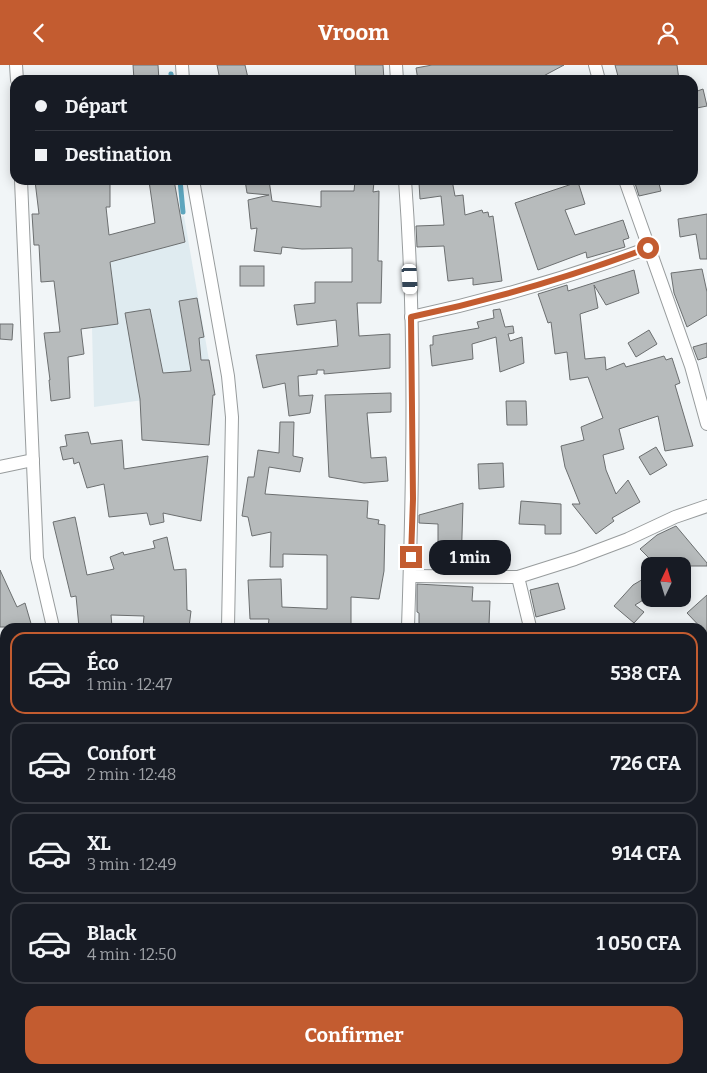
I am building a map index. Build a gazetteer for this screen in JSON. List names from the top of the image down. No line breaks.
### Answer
{"north":"top","page":{"header":"Vroom","banner":["Départ","Destination"],"bubble":"1 min","list":[{"name":"Éco","note":"1 min · 12:47","value":"538 CFA"},{"name":"Confort","note":"2 min · 12:48","value":"726 CFA"},{"name":"XL","note":"3 min · 12:49","value":"914 CFA"},{"name":"Black","note":"4 min · 12:50","value":"1 050 CFA"}],"buttons":"Confirmer"}}
